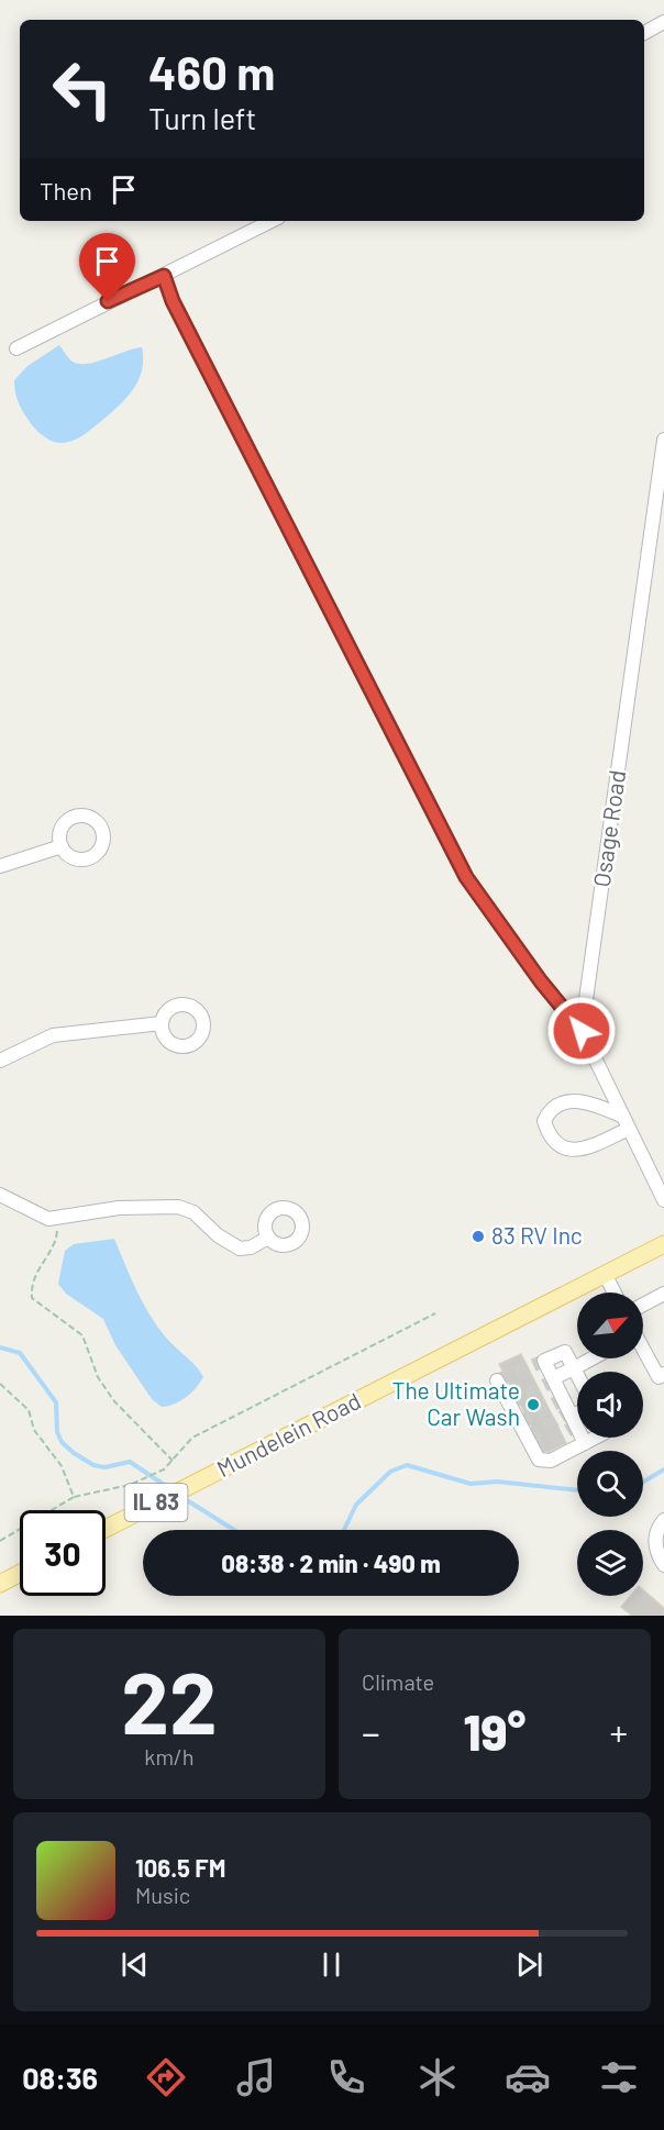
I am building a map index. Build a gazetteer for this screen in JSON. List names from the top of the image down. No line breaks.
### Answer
{"streets":{"main road":["Mundelein Road","IL 83"],"street":["Osage Road"]},"places":["83 RV Inc","The Ultimate Car Wash"],"north":"top right","page":{"turn":["460 m","Turn left"],"then":"Then","limit":"30","trip":"08:38 · 2 min · 490 m","tile":[["22","km/h"],"Climate"],"heat":["−","19°","+"],"song":["106.5 FM","Music"],"tabs":"08:36"}}
